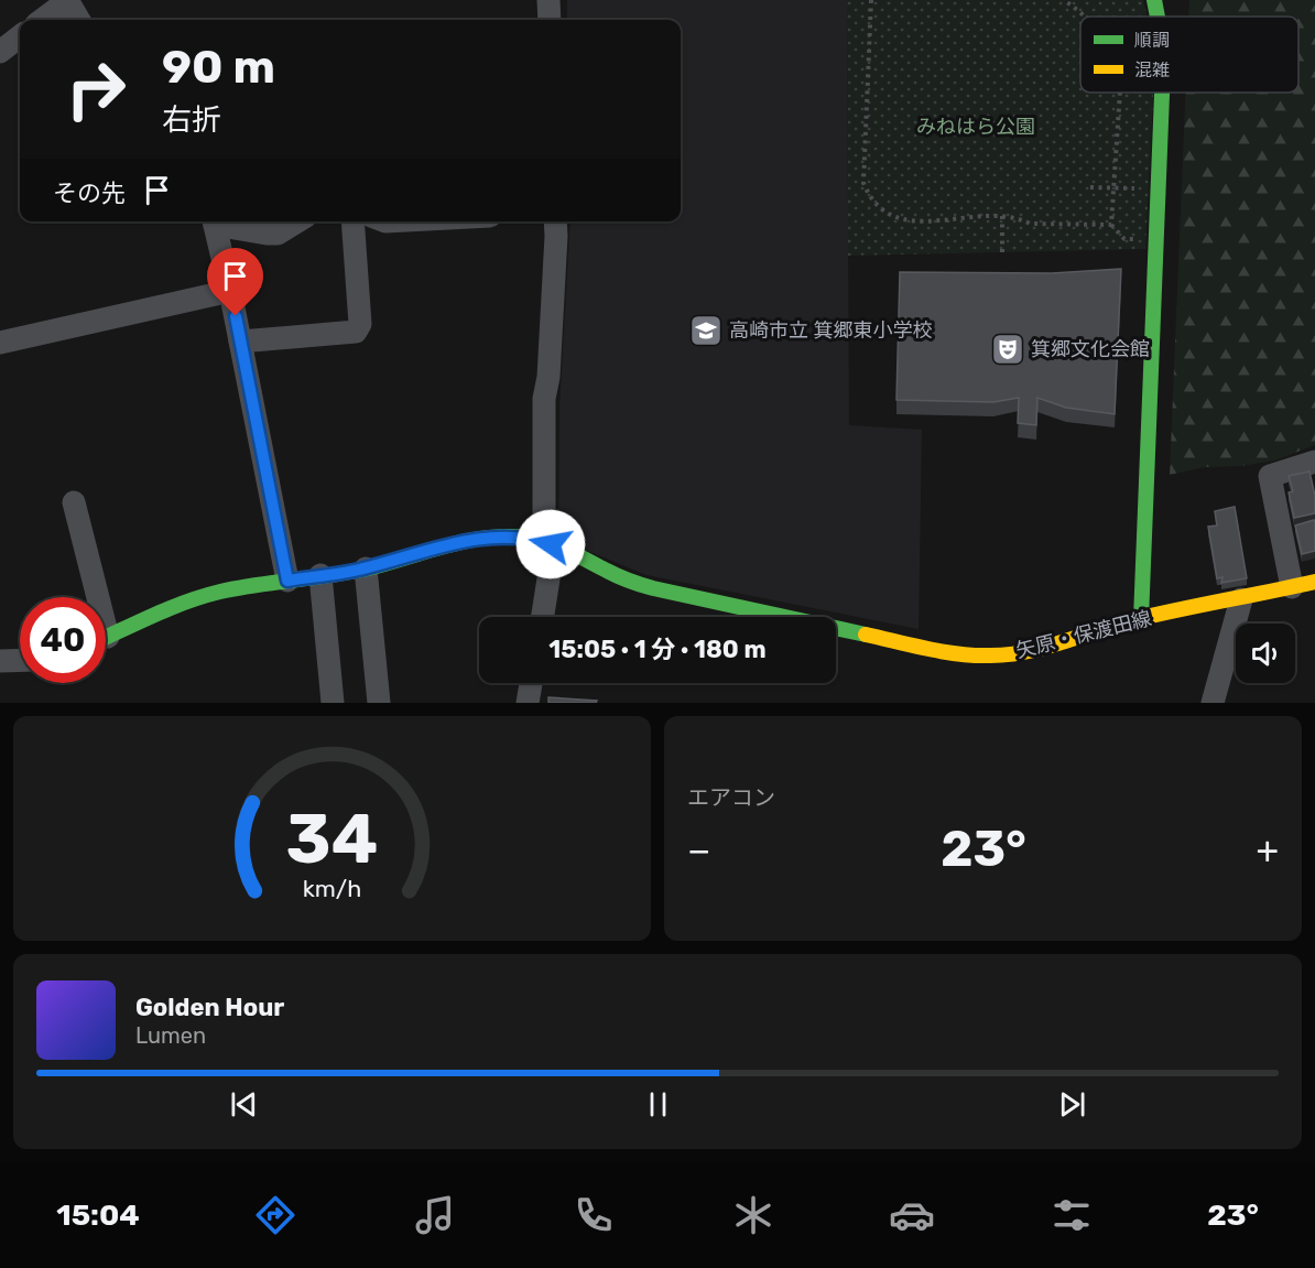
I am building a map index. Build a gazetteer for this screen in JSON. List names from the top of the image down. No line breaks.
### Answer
{"streets":{"street":["矢原・保渡田線"]},"parks":["みねはら公園"],"places":{"school or university":["高崎市立 箕郷東小学校"],"theatre":["箕郷文化会館"]},"legend":["順調","混雑"],"page":{"turn":["90 m","右折"],"then":"その先","limit":"40","trip":"15:05 · 1 分 · 180 m","tile":"エアコン","heat":["−","23°","+"],"song":["Golden Hour","Lumen"],"tabs":["15:04","23°"],"gauge":["34","km/h"]}}
